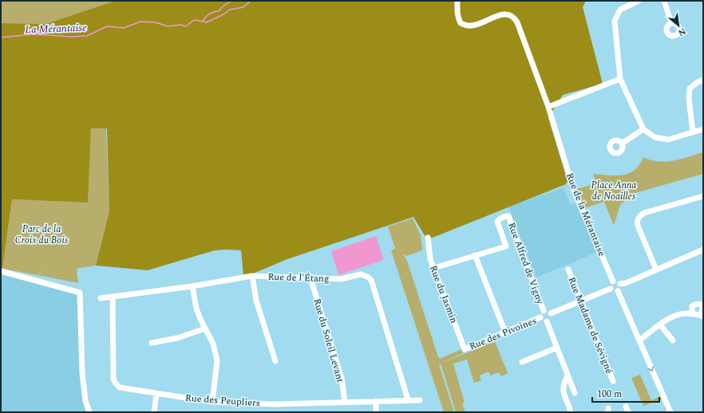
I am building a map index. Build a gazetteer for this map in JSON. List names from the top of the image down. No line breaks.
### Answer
{"streets":{"street":["Rue de la Mérantaise","Rue Alfred de Vigny","Rue de l'Étang","Rue du Jasmin","Rue Madame de Sévigné","Rue des Pivoines","Rue du Soleil Levant","Rue des Peupliers"]},"crossings":[["Rue Alfred de Vigny","Rue des Pivoines"],["Rue de l'Étang","Rue du Soleil Levant"],["Rue de l'Étang","Rue des Peupliers"],["Rue du Jasmin","Rue des Pivoines"],["Rue du Soleil Levant","Rue des Peupliers"]],"water":["La Mérantaise"],"parks":["Place Anna de Noailles","Parc de la Croix du Bois"],"scale_bar":"100 m","north":"bottom right"}
